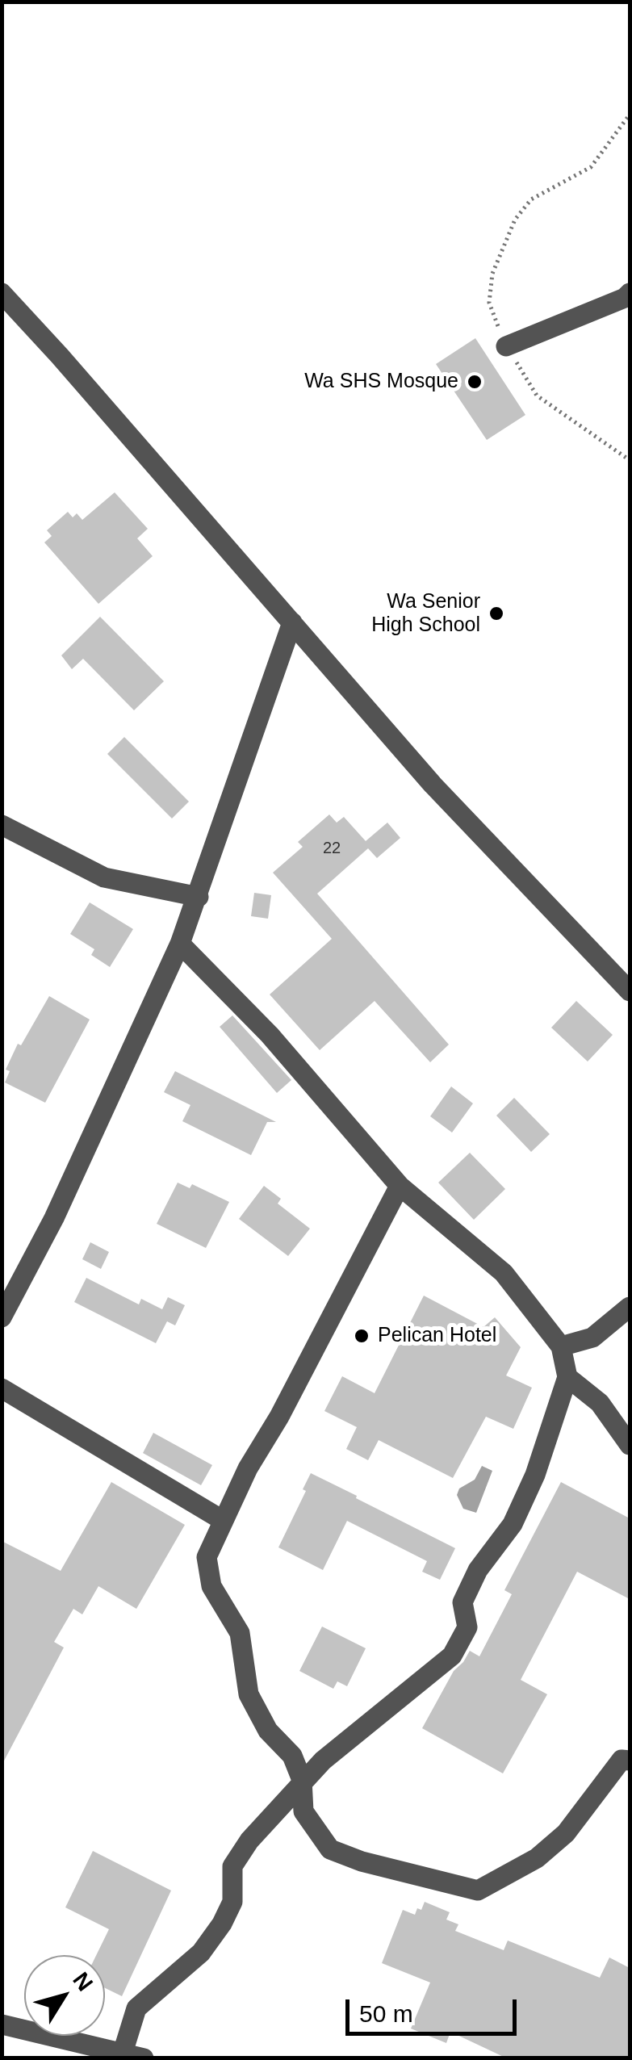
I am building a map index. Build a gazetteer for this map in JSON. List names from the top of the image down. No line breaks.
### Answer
{"places":["Wa SHS Mosque","Wa Senior High School","Pelican Hotel"],"house_numbers":["22"],"scale_bar":"50 m","north":"top right"}
